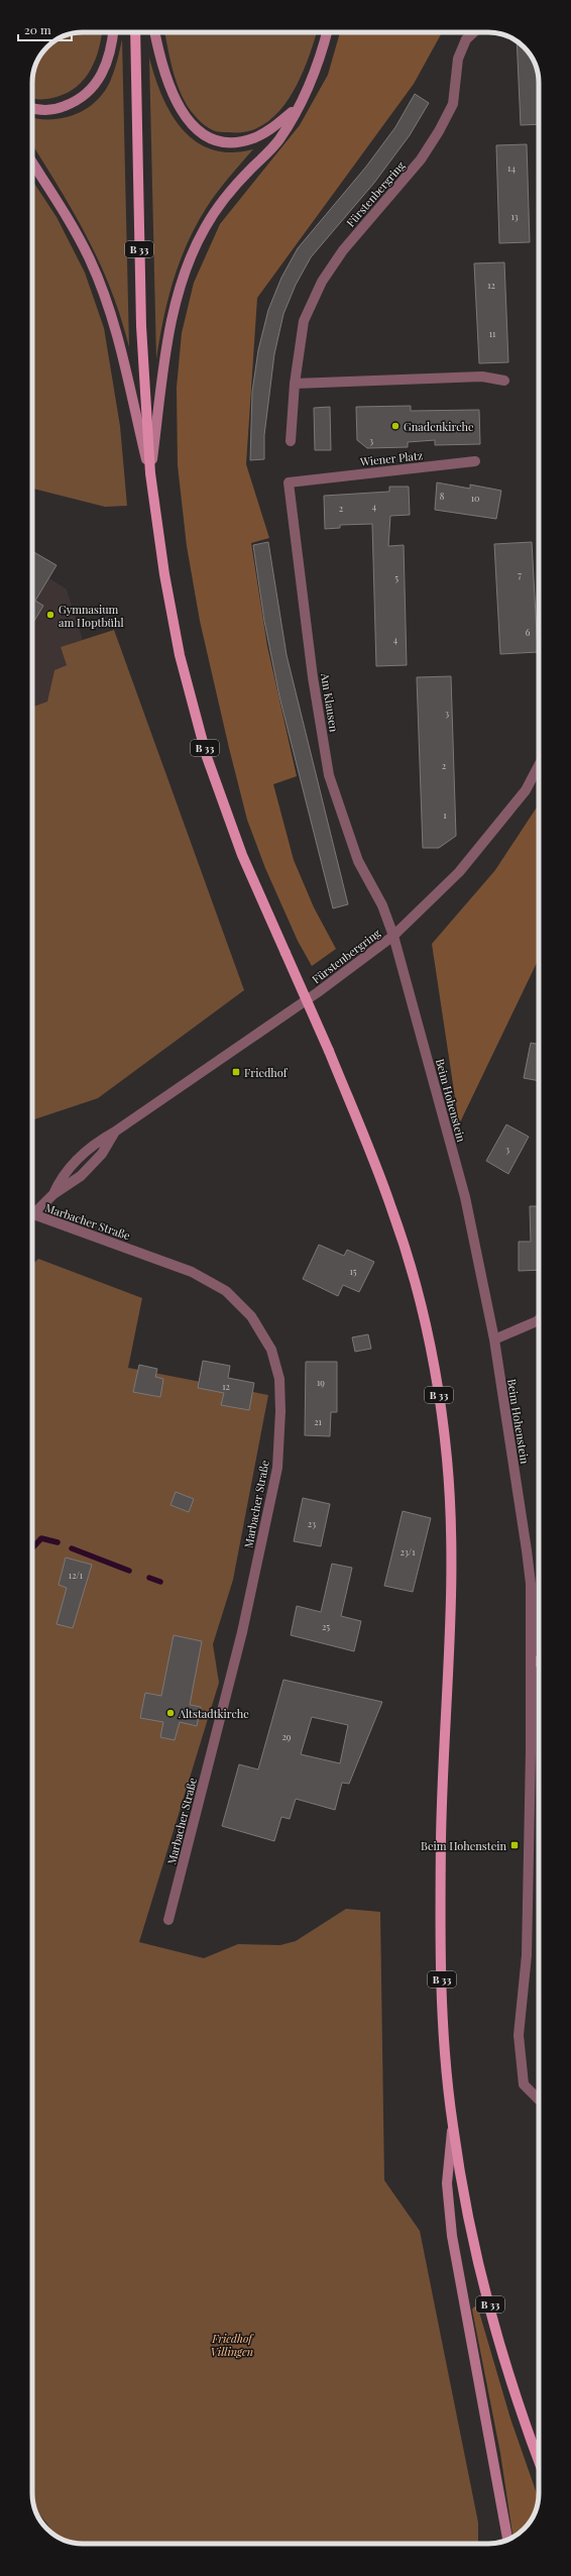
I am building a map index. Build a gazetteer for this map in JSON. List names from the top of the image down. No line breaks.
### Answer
{"streets":{"main road":["B 33"],"street":["Fürstenbergring","Wiener Platz","Am Klausen","Beim Hohenstein","Marbacher Straße"]},"crossings":[["Fürstenbergring","Am Klausen"],["Fürstenbergring","Beim Hohenstein"],["Wiener Platz","Am Klausen"],["Am Klausen","Beim Hohenstein"]],"parks":["Friedhof Villingen"],"places":{"other":["Gnadenkirche","Gymnasium am Hoptbühl","Altstadtkirche"],"transit":["Friedhof","Beim Hohenstein"]},"house_numbers":["14","13","12","11","3","8","10","4","2","7","5","6","4","3","2","1","3","15","19","12","21","23","23/1","12/1","25","29"],"scale_bar":"20 m"}
